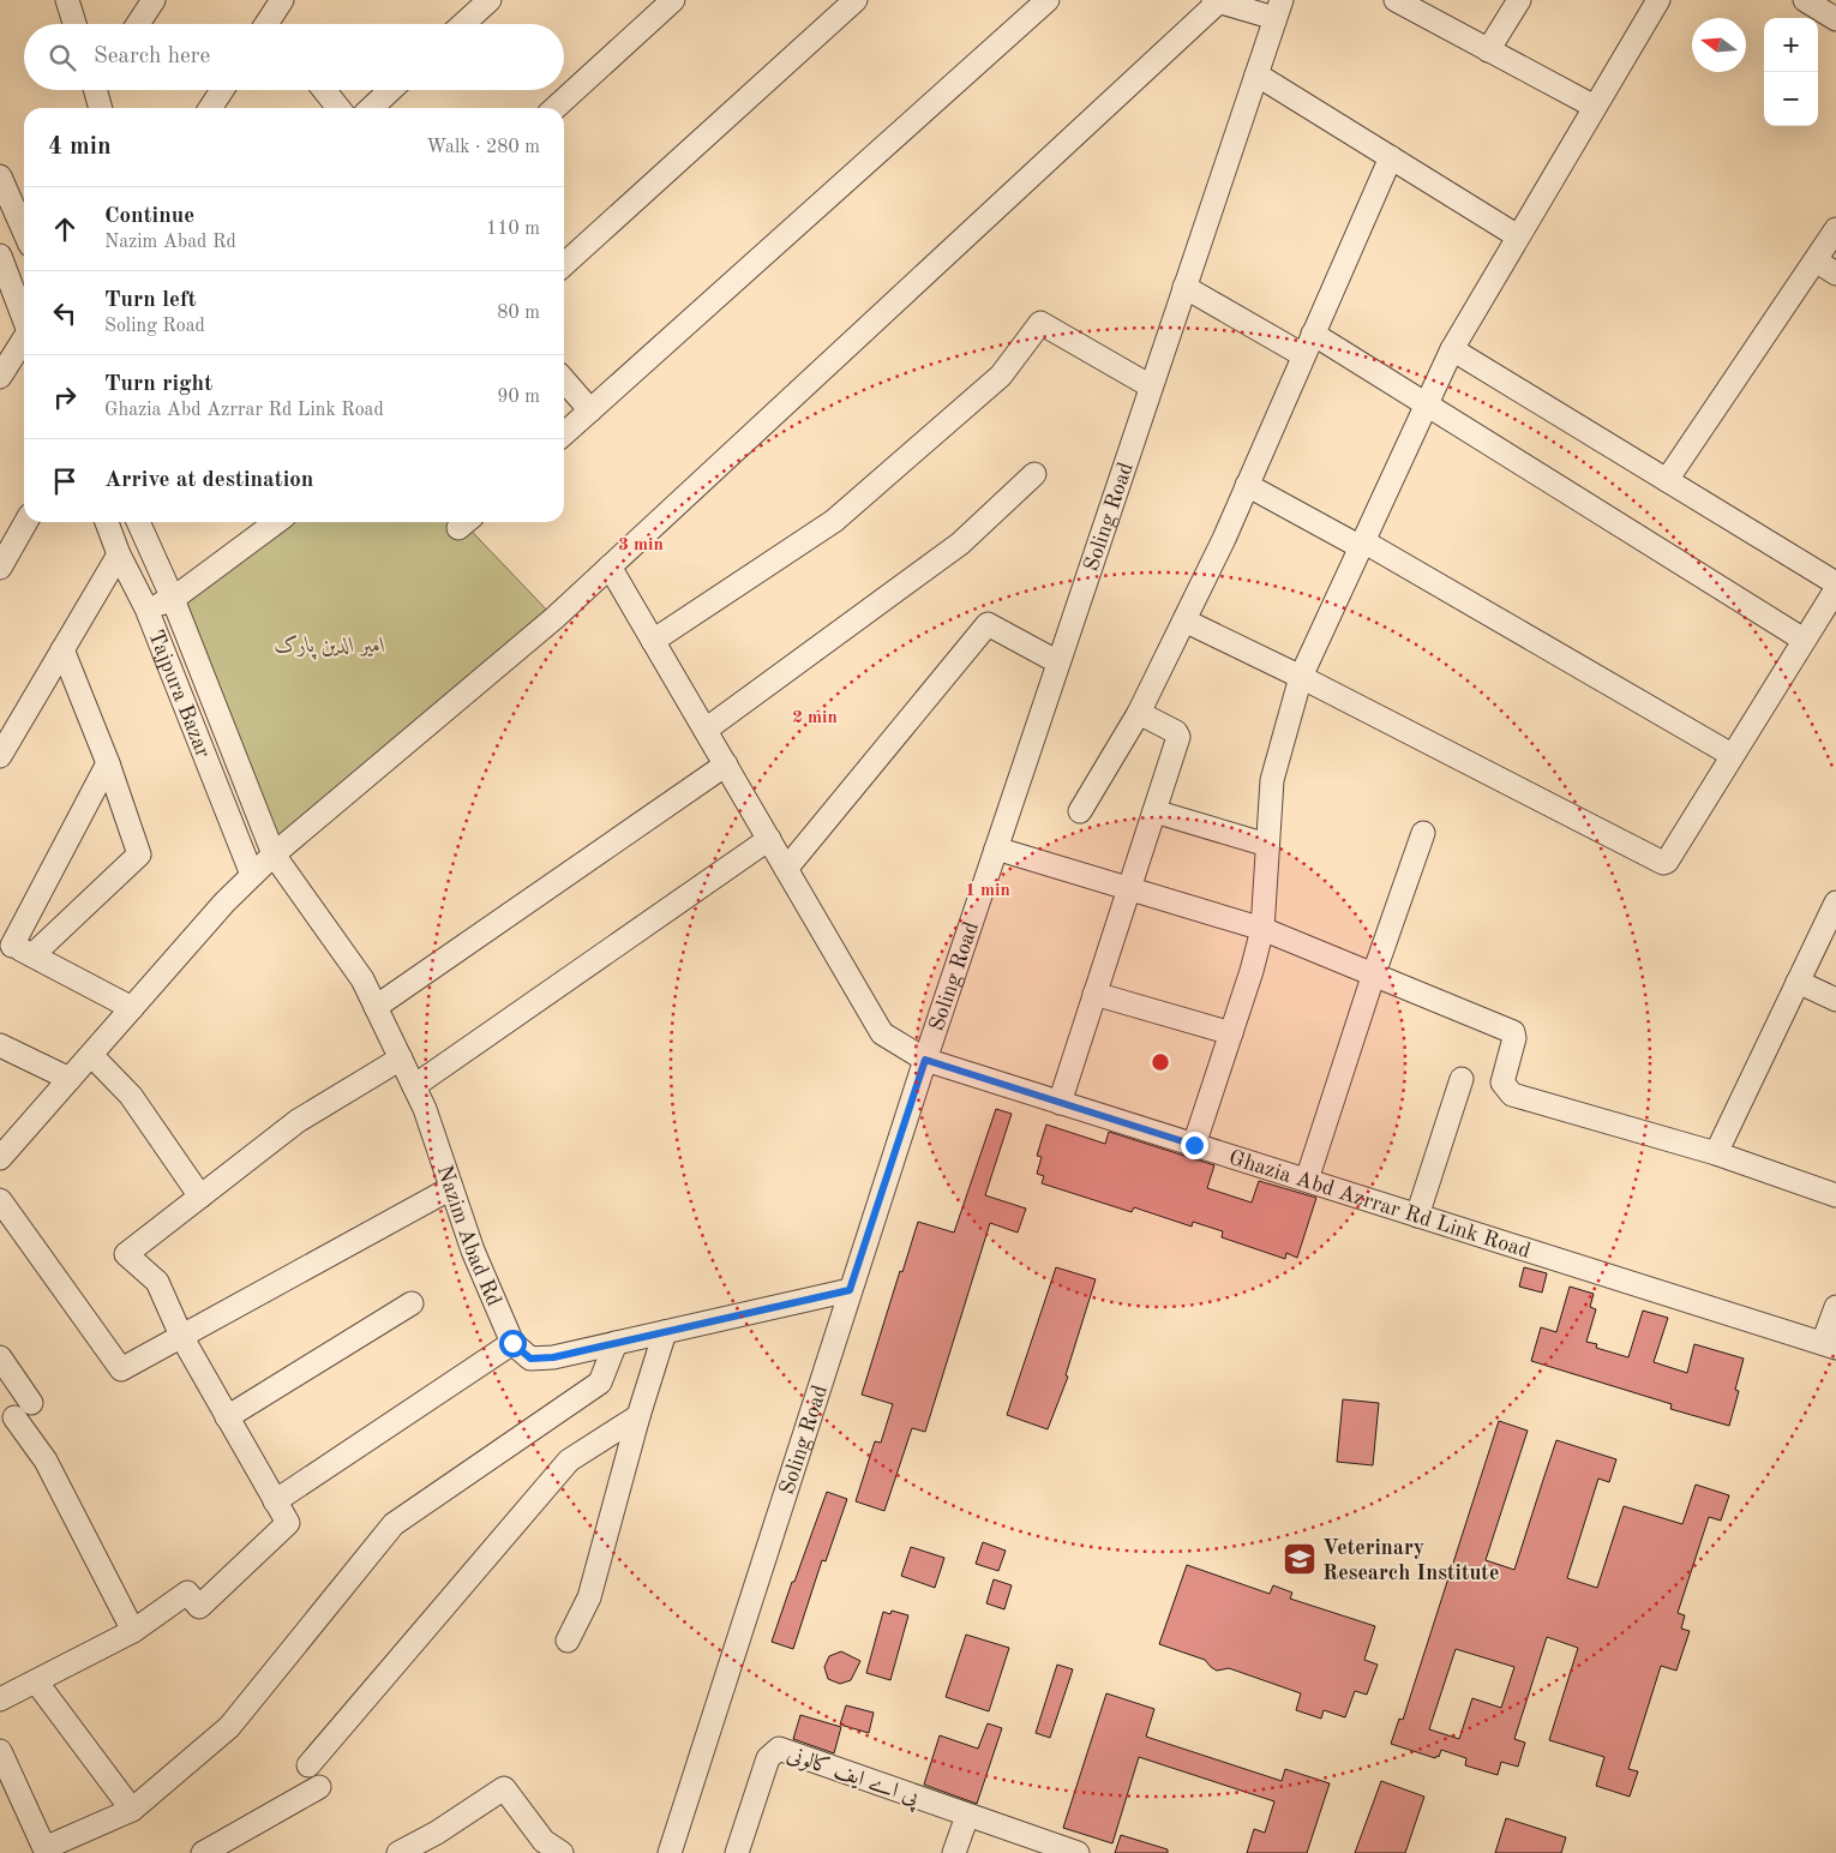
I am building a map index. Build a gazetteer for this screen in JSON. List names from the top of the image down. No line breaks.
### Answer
{"streets":{"street":["Soling Road","Tajpura Bazar","Ghazia Abd Azrrar Rd Link Road","Nazim Abad Rd","پی اے ایف کالونی"]},"crossings":[["Soling Road","Ghazia Abd Azrrar Rd Link Road"],["Tajpura Bazar","Nazim Abad Rd"]],"parks":["امیر الدین پارک"],"places":{"school or university":["Veterinary Research Institute"]},"north":"left","page":{"map_buttons":["+","−"],"search":"Search here","heading":["4 min","Walk · 280 m"],"list":[["Continue","Nazim Abad Rd","110 m"],["Turn left","Soling Road","80 m"],["Turn right","Ghazia Abd Azrrar Rd Link Road","90 m"],"Arrive at destination"]},"rings":["3 min","2 min","1 min"]}
